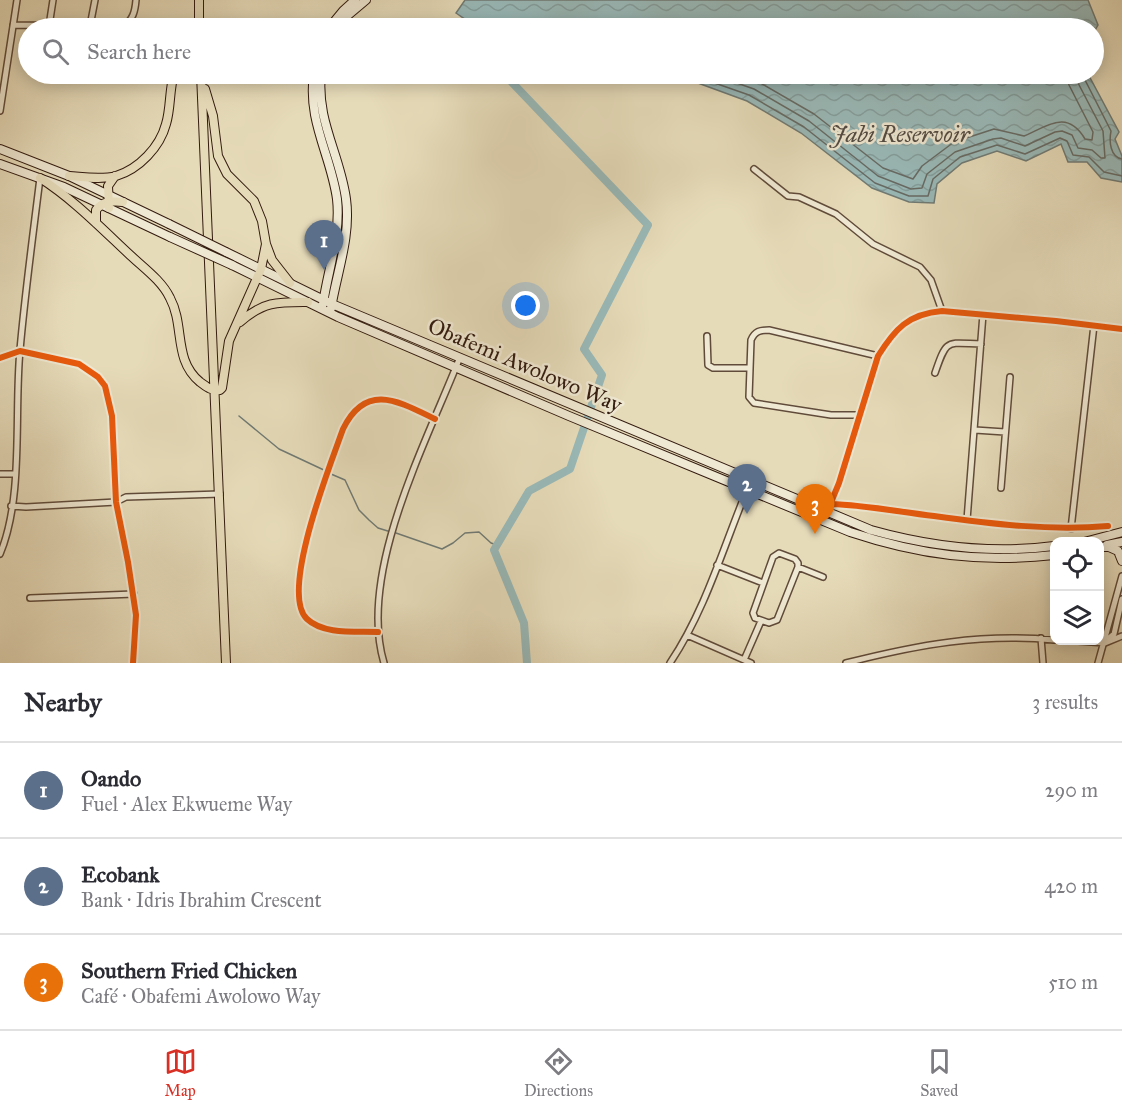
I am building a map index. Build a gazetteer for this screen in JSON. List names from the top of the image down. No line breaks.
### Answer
{"streets":{"main road":["Obafemi Awolowo Way"]},"water":["Jabi Reservoir"],"page":{"search":"Search here","pins":["1","2","3"],"heading":["Nearby","3 results"],"list":[{"mark":"1","name":"Oando","note":"Fuel · Alex Ekwueme Way","value":"290 m"},{"mark":"2","name":"Ecobank","note":"Bank · Idris Ibrahim Crescent","value":"420 m"},{"mark":"3","name":"Southern Fried Chicken","note":"Café · Obafemi Awolowo Way","value":"510 m"}],"nav":["Map","Directions","Saved"]}}
